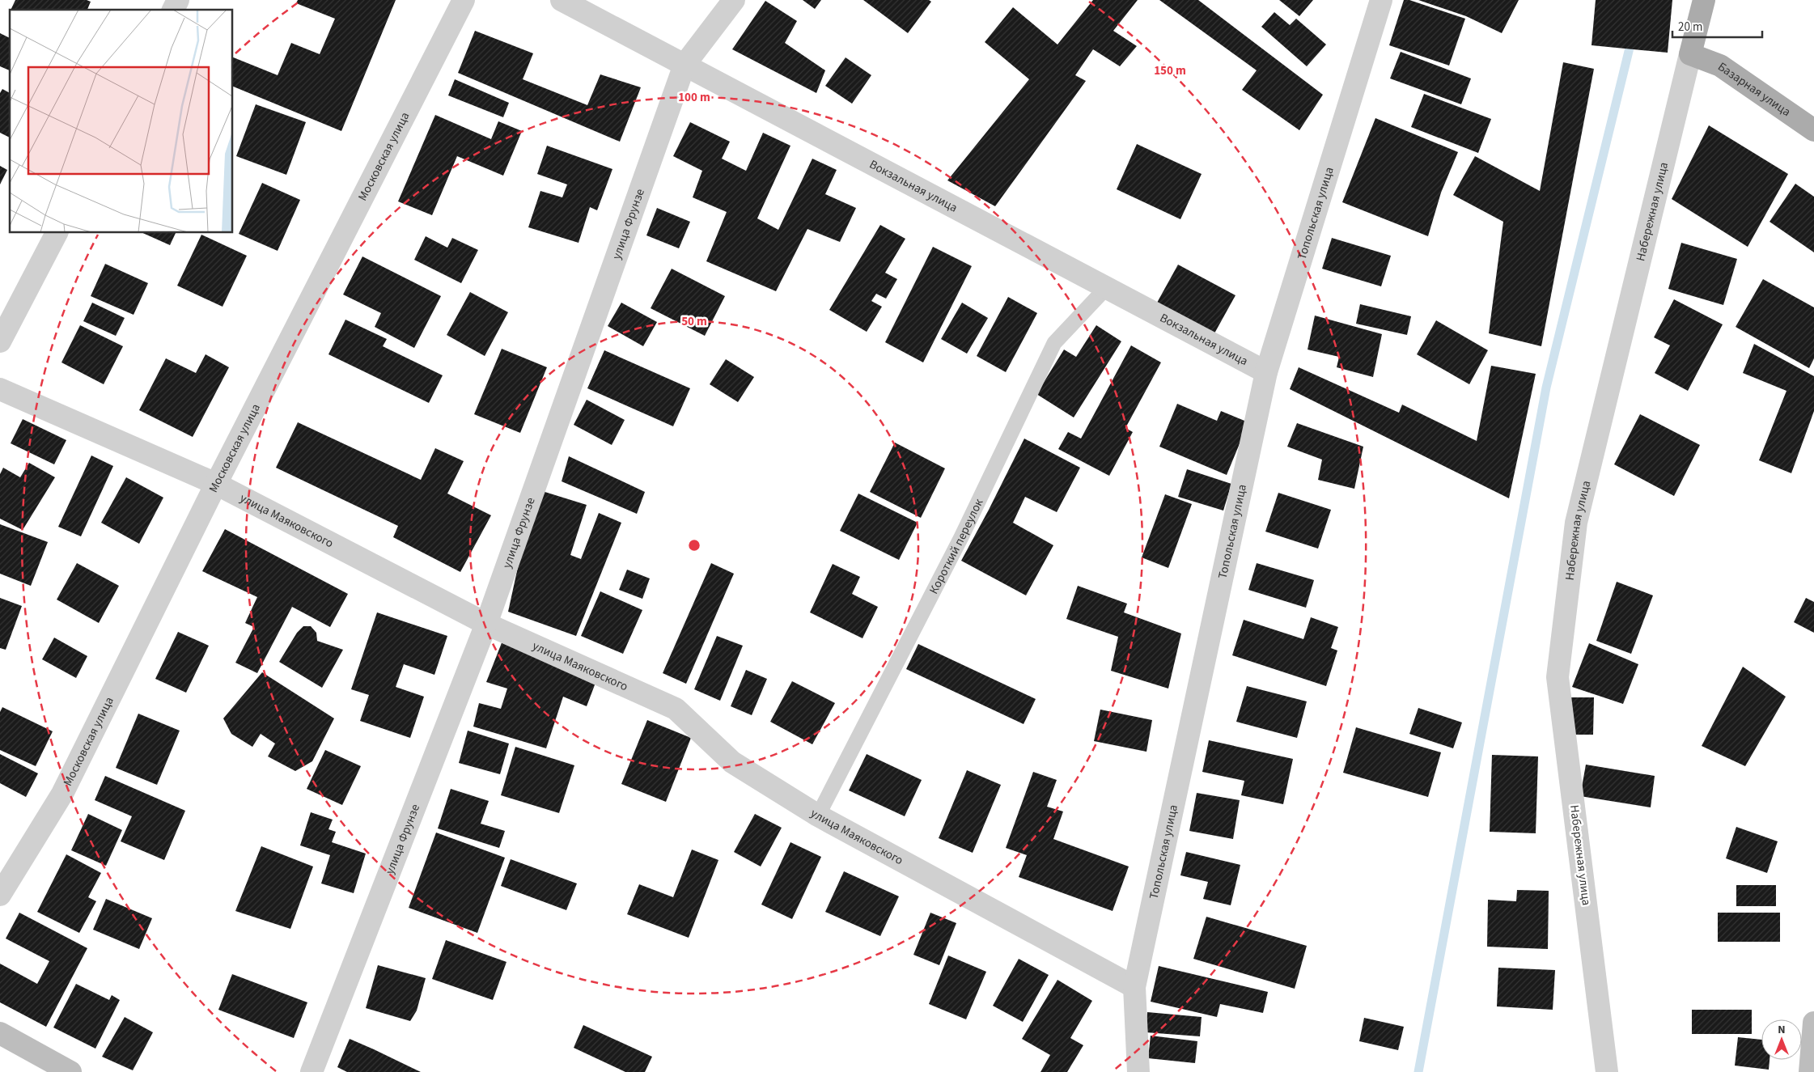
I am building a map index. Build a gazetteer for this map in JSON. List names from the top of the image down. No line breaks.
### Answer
{"streets":{"main road":["Базарная улица","Набережная улица"],"street":["Московская улица","Вокзальная улица","Топольская улица","улица Фрунзе","улица Маяковского"],"lane":["Короткий переулок"]},"crossings":[["Базарная улица","Набережная улица"],["Московская улица","улица Маяковского"],["Вокзальная улица","Топольская улица"],["Вокзальная улица","улица Фрунзе"],["Вокзальная улица","Короткий переулок"],["Топольская улица","улица Маяковского"],["улица Фрунзе","улица Маяковского"],["улица Маяковского","Короткий переулок"]],"scale_bar":"20 m","north":"top","rings":["150 m","100 m","50 m"]}
